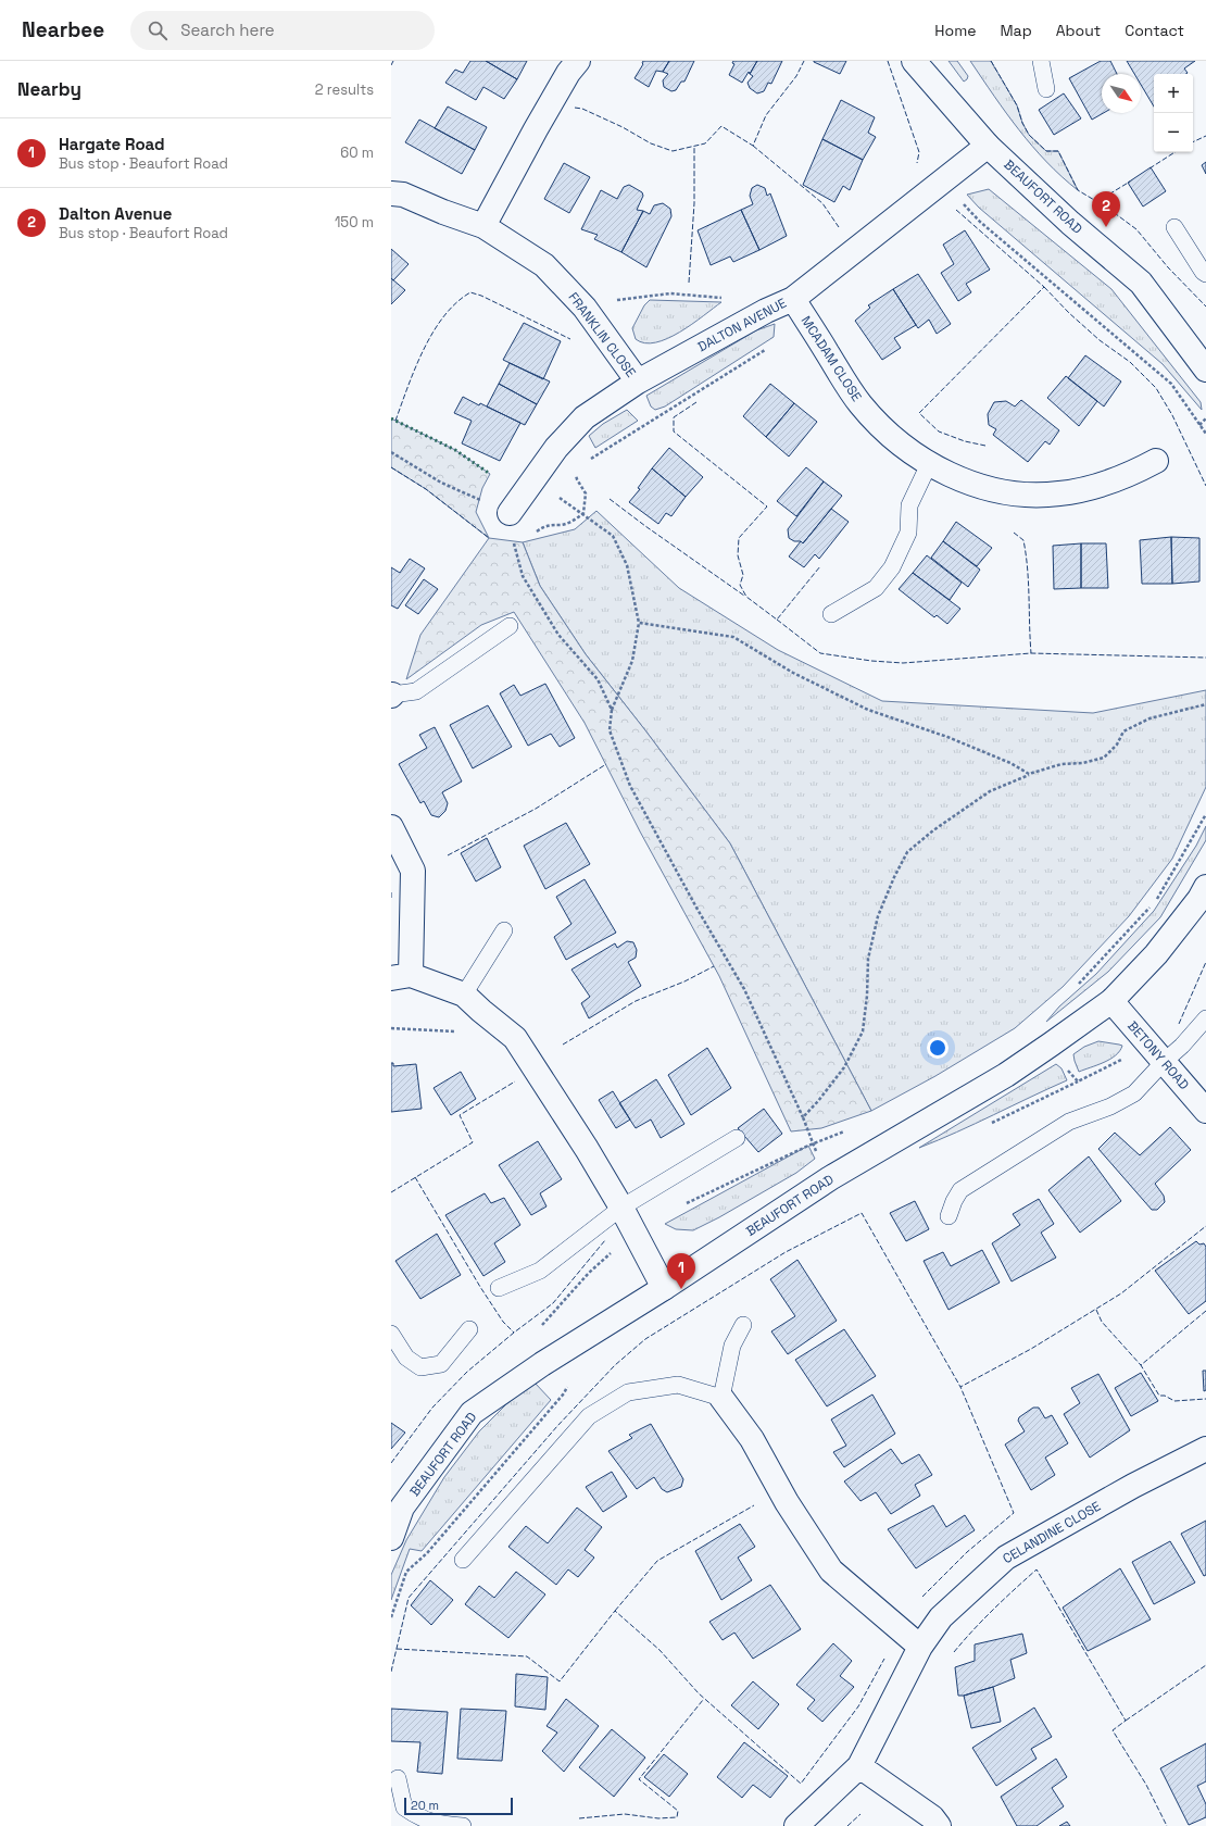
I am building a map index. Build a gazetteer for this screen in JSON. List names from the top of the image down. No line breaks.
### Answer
{"streets":{"street":["BEAUFORT ROAD","DALTON AVENUE","FRANKLIN CLOSE","MCADAM CLOSE","BETONY ROAD","CELANDINE CLOSE"]},"crossings":[["BEAUFORT ROAD","DALTON AVENUE"],["BEAUFORT ROAD","BETONY ROAD"],["DALTON AVENUE","FRANKLIN CLOSE"],["DALTON AVENUE","MCADAM CLOSE"]],"scale_bar":"20 m","north":"bottom right","page":{"header":"Nearbee","search":"Search here","nav":["Home","Map","About","Contact"],"heading":["Nearby","2 results"],"map_buttons":["+","−"],"list":[{"mark":"1","name":"Hargate Road","note":"Bus stop · Beaufort Road","value":"60 m"},{"mark":"2","name":"Dalton Avenue","note":"Bus stop · Beaufort Road","value":"150 m"}],"pins":["2","1"],"scale":"20 m"}}
